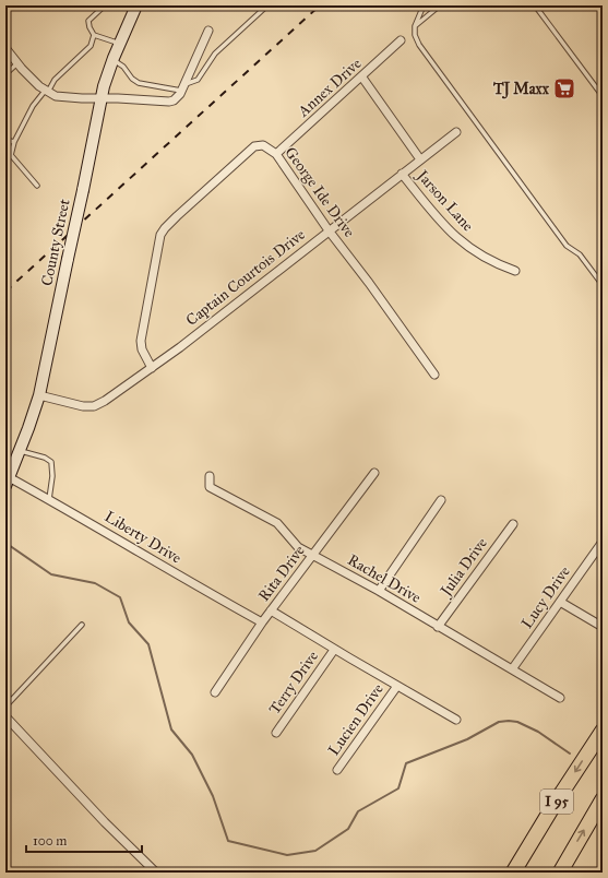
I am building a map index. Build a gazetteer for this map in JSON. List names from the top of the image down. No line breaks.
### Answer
{"streets":{"highway":["I 95"],"main road":["County Street"],"street":["Annex Drive","George Ide Drive","Jarson Lane","Captain Courtois Drive","Liberty Drive","Julia Drive","Rita Drive","Rachel Drive","Lucy Drive","Terry Drive","Lucien Drive"]},"crossings":[["Annex Drive","George Ide Drive"],["George Ide Drive","Captain Courtois Drive"],["Jarson Lane","Captain Courtois Drive"],["County Street","Captain Courtois Drive"],["County Street","Liberty Drive"],["Liberty Drive","Rita Drive"],["Julia Drive","Rachel Drive"],["Rita Drive","Rachel Drive"],["Rachel Drive","Lucy Drive"]],"places":{"supermarket":["TJ Maxx"]},"scale_bar":"100 m"}
